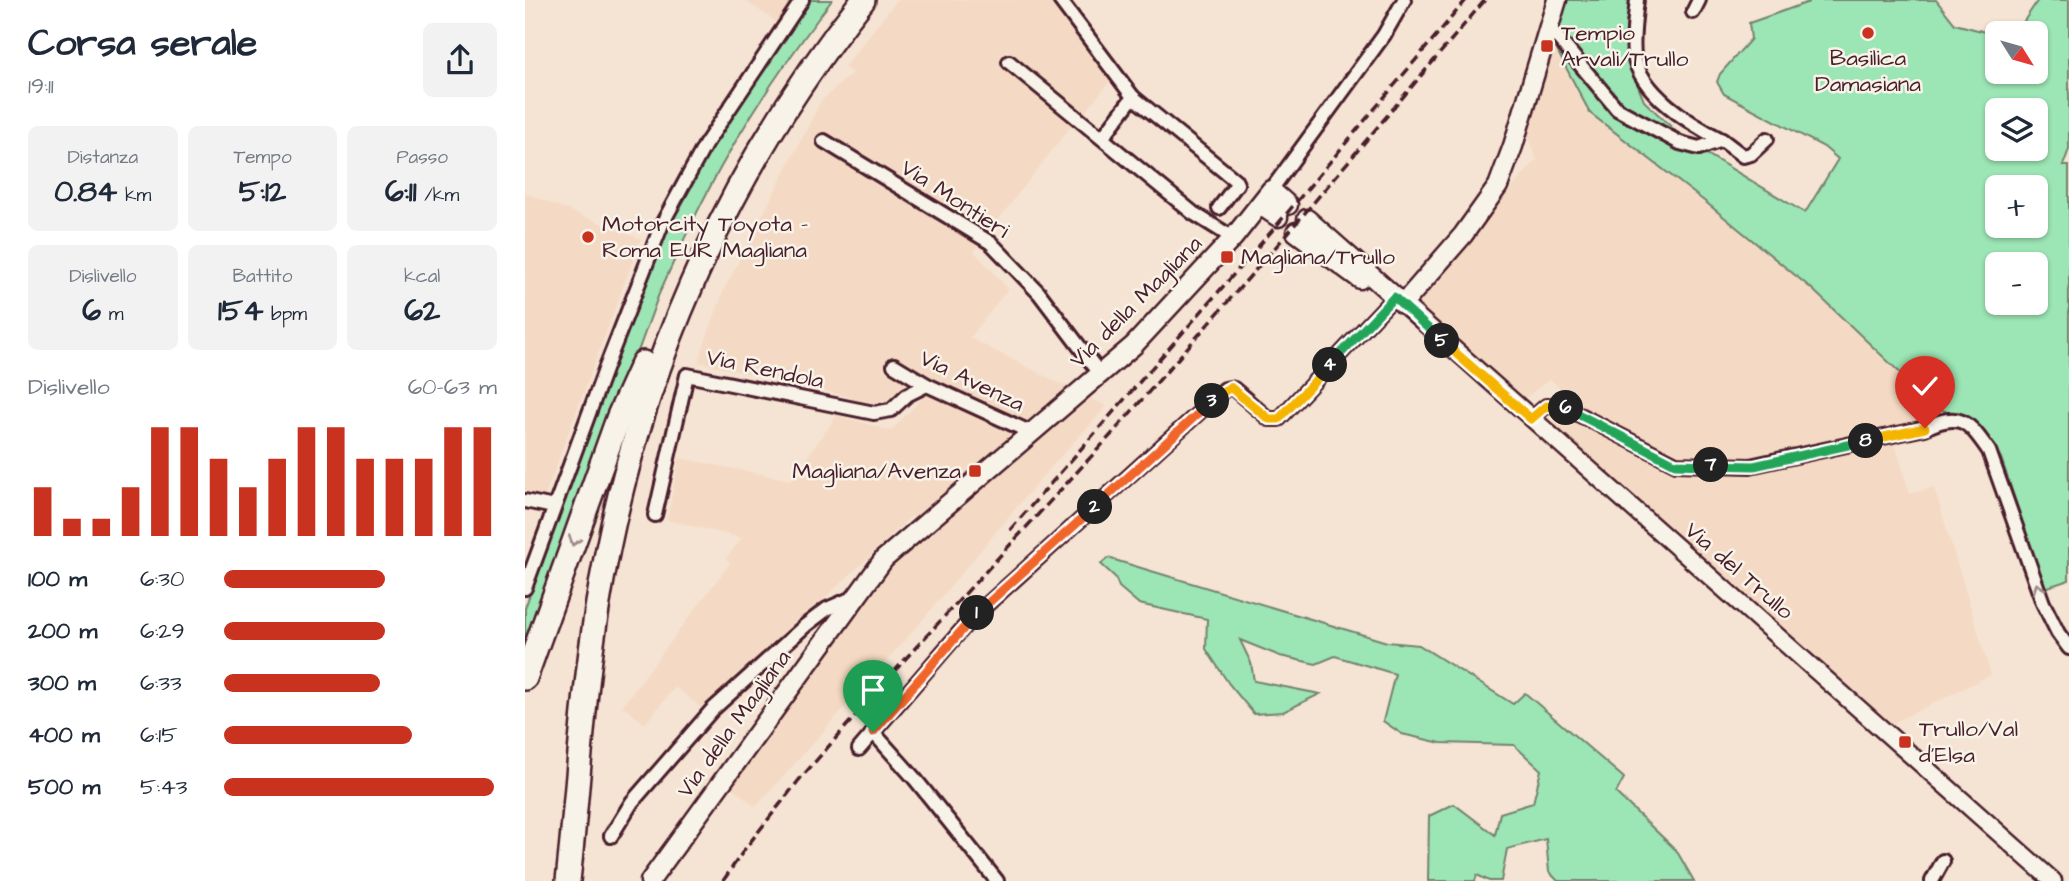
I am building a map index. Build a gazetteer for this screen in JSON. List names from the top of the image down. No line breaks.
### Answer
{"streets":{"main road":["Via della Magliana","Via del Trullo"],"street":["Via Montieri","Via Rendola","Via Avenza"]},"crossings":[["Via Montieri","Via della Magliana"],["Via della Magliana","Via Avenza"],["Via Rendola","Via Avenza"]],"places":{"other":["Basilica Damasiana","Motorcity Toyota - Roma EUR Magliana"],"transit":["Tempio Arvali/Trullo","Magliana/Trullo","Magliana/Avenza","Trullo/Val d'Elsa"]},"north":"bottom right","page":{"heading":["Corsa serale","19:11"],"map_buttons":["+","−"],"stats":[["Distanza","0.84 km"],["Tempo","5:12"],["Passo","6:11 /km"],["Dislivello","6 m"],["Battito","154 bpm"],["kcal","62"]],"pins":["5","4","3","6","8","7","2","1"],"chart":["Dislivello","60–63 m"],"list":[{"name":"100 m","note":"6:30"},{"name":"200 m","note":"6:29"},{"name":"300 m","note":"6:33"},{"name":"400 m","note":"6:15"},{"name":"500 m","note":"5:43"}]}}
